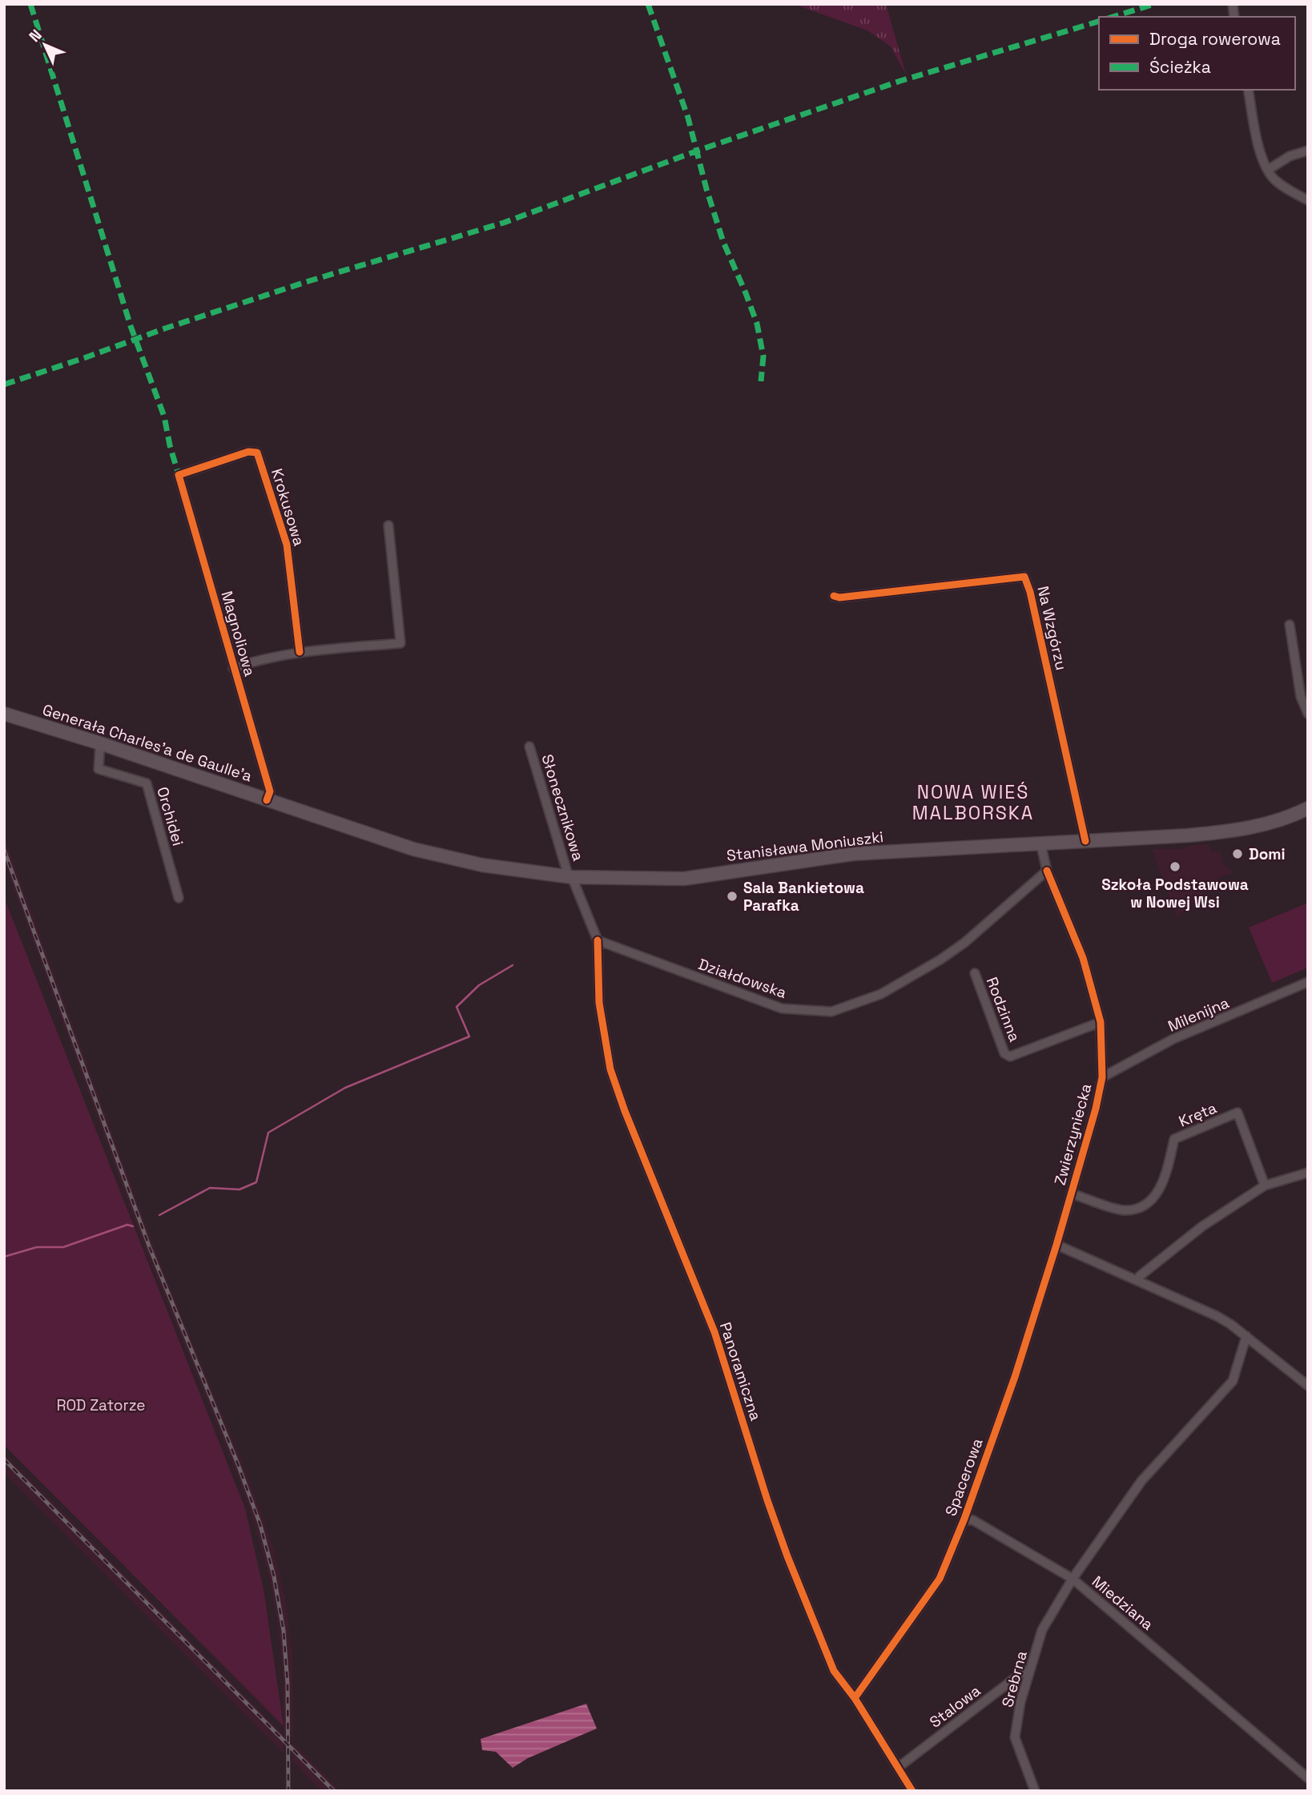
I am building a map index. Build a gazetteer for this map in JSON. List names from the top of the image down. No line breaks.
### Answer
{"streets":{"main road":["Generała Charles'a de Gaulle'a","Stanisława Moniuszki"],"street":["Krokusowa","Na Wzgórzu","Magnoliowa","Słonecznikowa","Orchidei","Działdowska","Rodzinna","Milenijna","Kręta","Zwierzyniecka","Panoramiczna","Spacerowa","Miedziana","Srebrna","Stalowa"]},"crossings":[["Krokusowa","Magnoliowa"],["Na Wzgórzu","Stanisława Moniuszki"],["Magnoliowa","Generała Charles'a de Gaulle'a"],["Generała Charles'a de Gaulle'a","Słonecznikowa"],["Generała Charles'a de Gaulle'a","Orchidei"],["Generała Charles'a de Gaulle'a","Stanisława Moniuszki"],["Słonecznikowa","Stanisława Moniuszki"],["Działdowska","Zwierzyniecka"],["Działdowska","Panoramiczna"],["Rodzinna","Zwierzyniecka"],["Milenijna","Zwierzyniecka"],["Kręta","Zwierzyniecka"],["Zwierzyniecka","Spacerowa"],["Panoramiczna","Spacerowa"],["Panoramiczna","Stalowa"],["Miedziana","Srebrna"],["Srebrna","Stalowa"]],"districts":["NOWA WIEŚ MALBORSKA"],"parks":["ROD Zatorze"],"places":["Domi","Szkoła Podstawowa w Nowej Wsi","Sala Bankietowa Parafka"],"legend":["Droga rowerowa","Ścieżka"],"north":"top left"}
